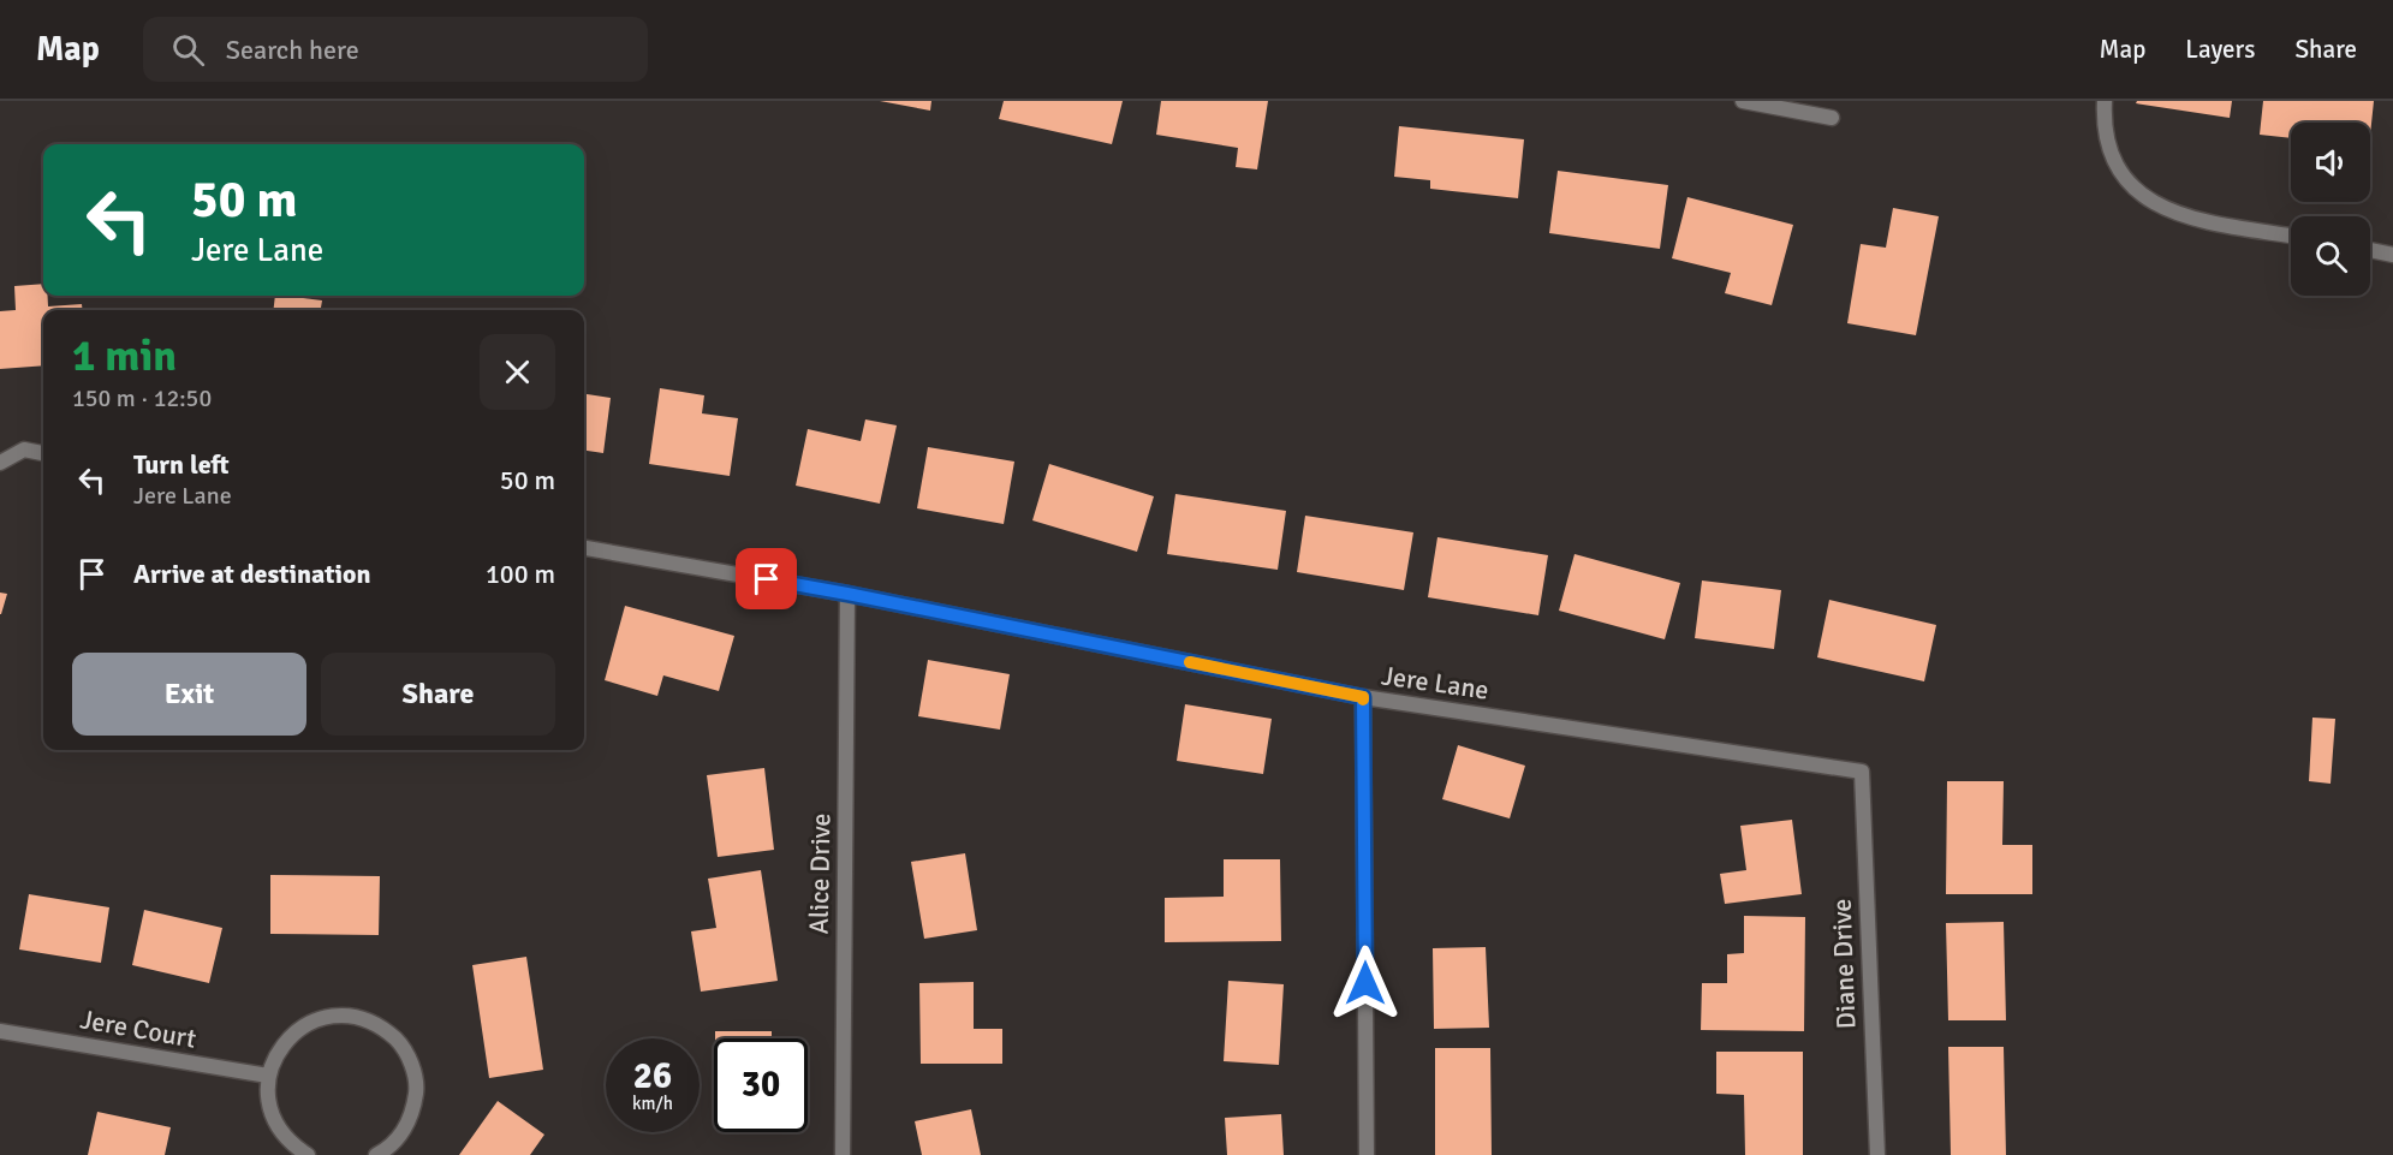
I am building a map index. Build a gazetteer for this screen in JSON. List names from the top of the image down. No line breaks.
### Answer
{"streets":{"street":["Jere Lane","Alice Drive","Diane Drive","Jere Court"]},"crossings":[["Jere Lane","Alice Drive"],["Jere Lane","Diane Drive"]],"page":{"header":"Map","search":"Search here","nav":["Map","Layers","Share"],"turn":["50 m","Jere Lane"],"heading":["1 min","150 m · 12:50"],"list":[{"name":"Turn left","note":"Jere Lane","value":"50 m"},{"name":"Arrive at destination","value":"100 m"}],"buttons":["Exit","Share"],"speed":"26 km/h","limit":"30"}}
